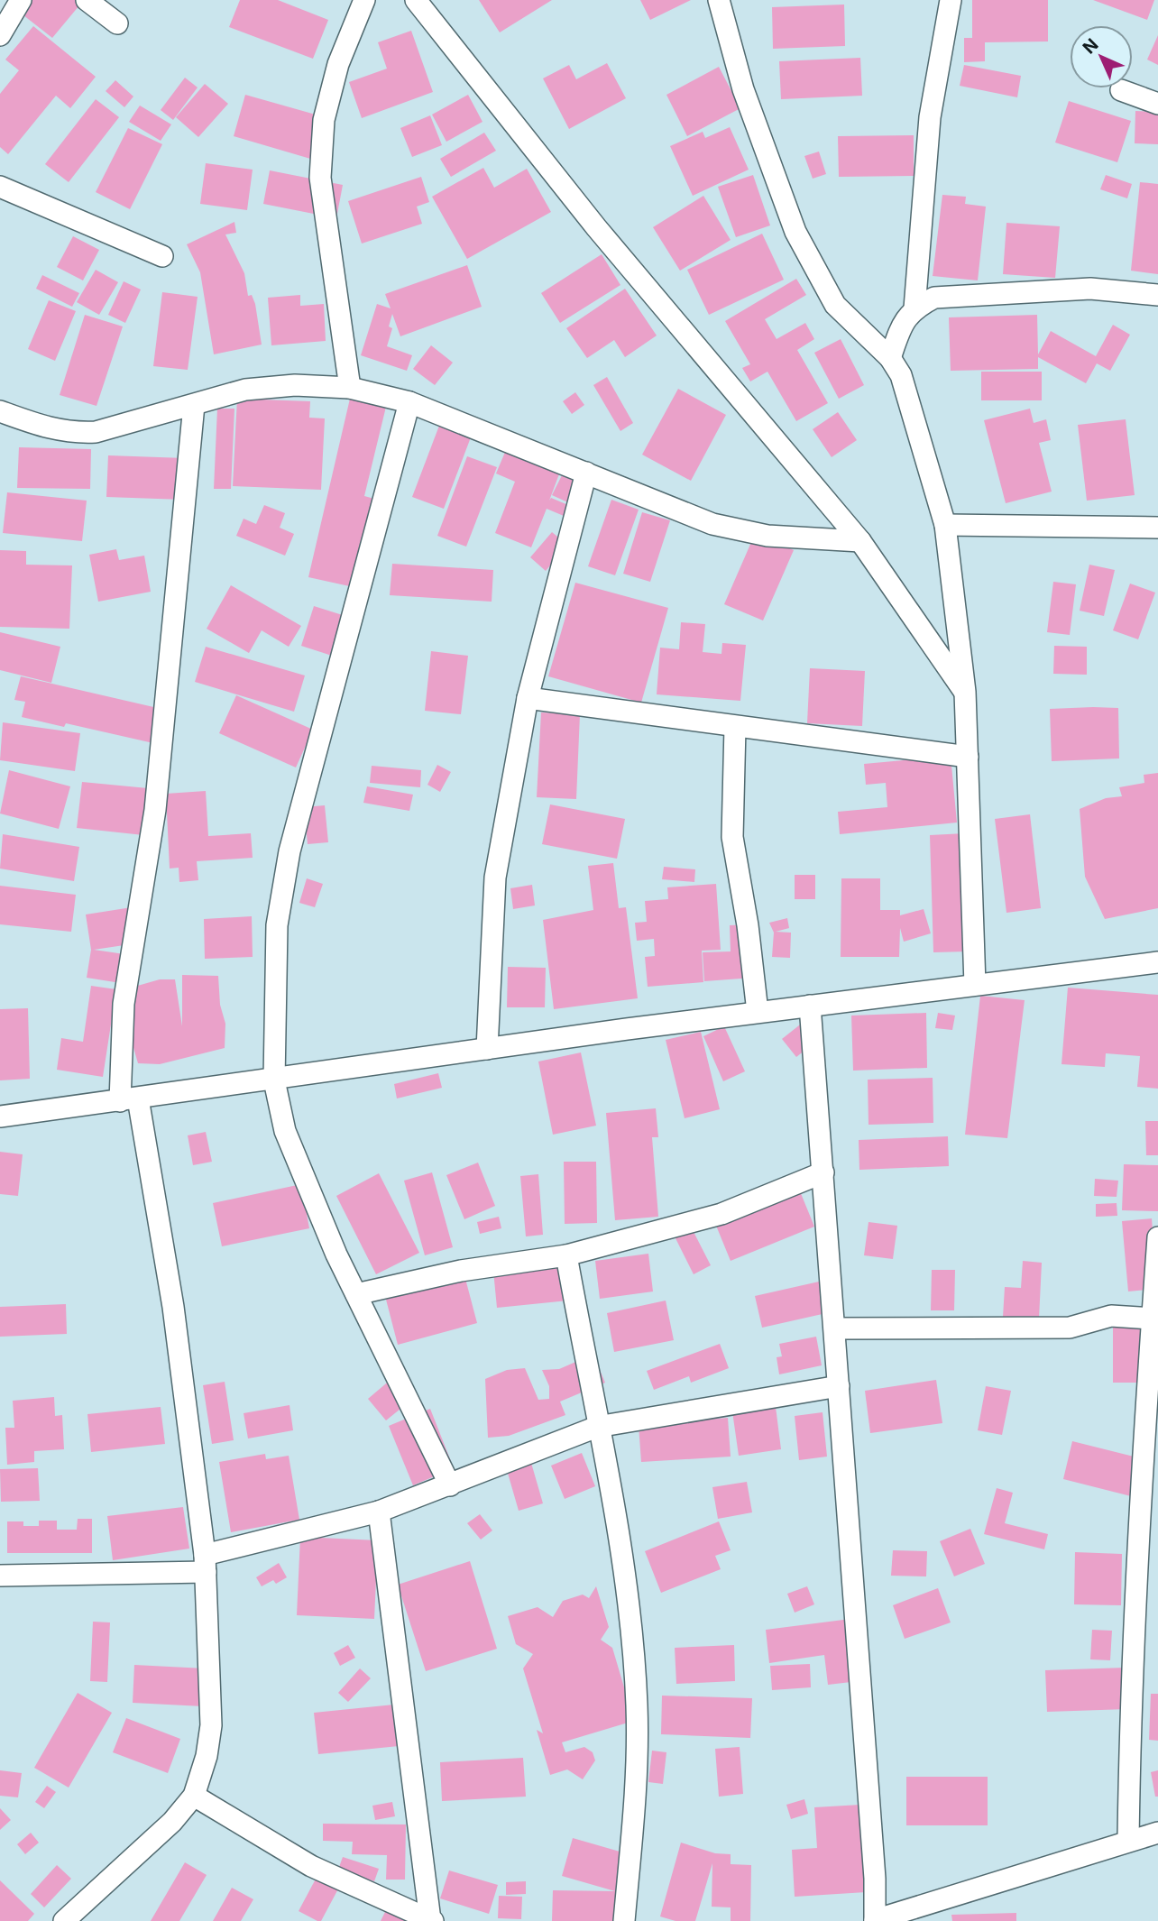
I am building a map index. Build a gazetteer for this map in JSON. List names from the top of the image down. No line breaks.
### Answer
{"north":"top left"}
